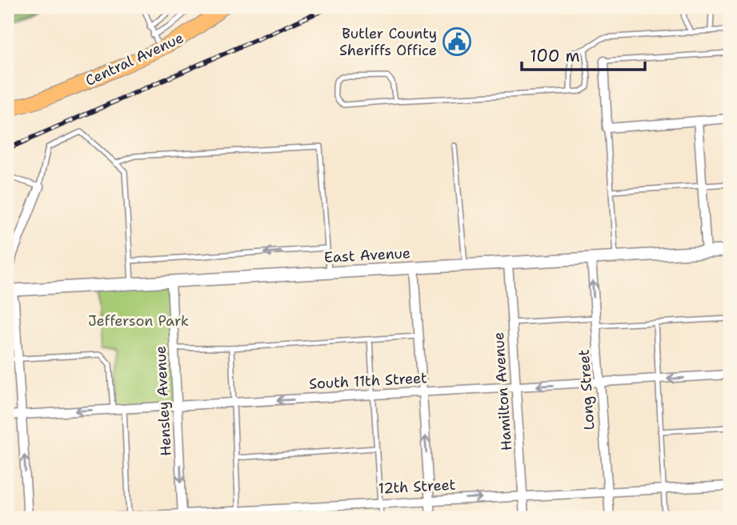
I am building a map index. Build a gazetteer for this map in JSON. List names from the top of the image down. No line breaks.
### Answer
{"streets":{"main road":["Central Avenue"],"street":["East Avenue","South 11th Street","Long Street","Hamilton Avenue","Hensley Avenue","12th Street"]},"crossings":[["East Avenue","Long Street"],["East Avenue","Hamilton Avenue"],["East Avenue","Hensley Avenue"],["South 11th Street","Long Street"],["South 11th Street","Hamilton Avenue"],["South 11th Street","Hensley Avenue"],["Long Street","12th Street"],["Hamilton Avenue","12th Street"],["Hensley Avenue","12th Street"]],"one_way":["South 11th Street","Hensley Avenue"],"parks":["Jefferson Park"],"places":{"public building":["Butler County Sheriffs Office"]},"scale_bar":"100 m"}
